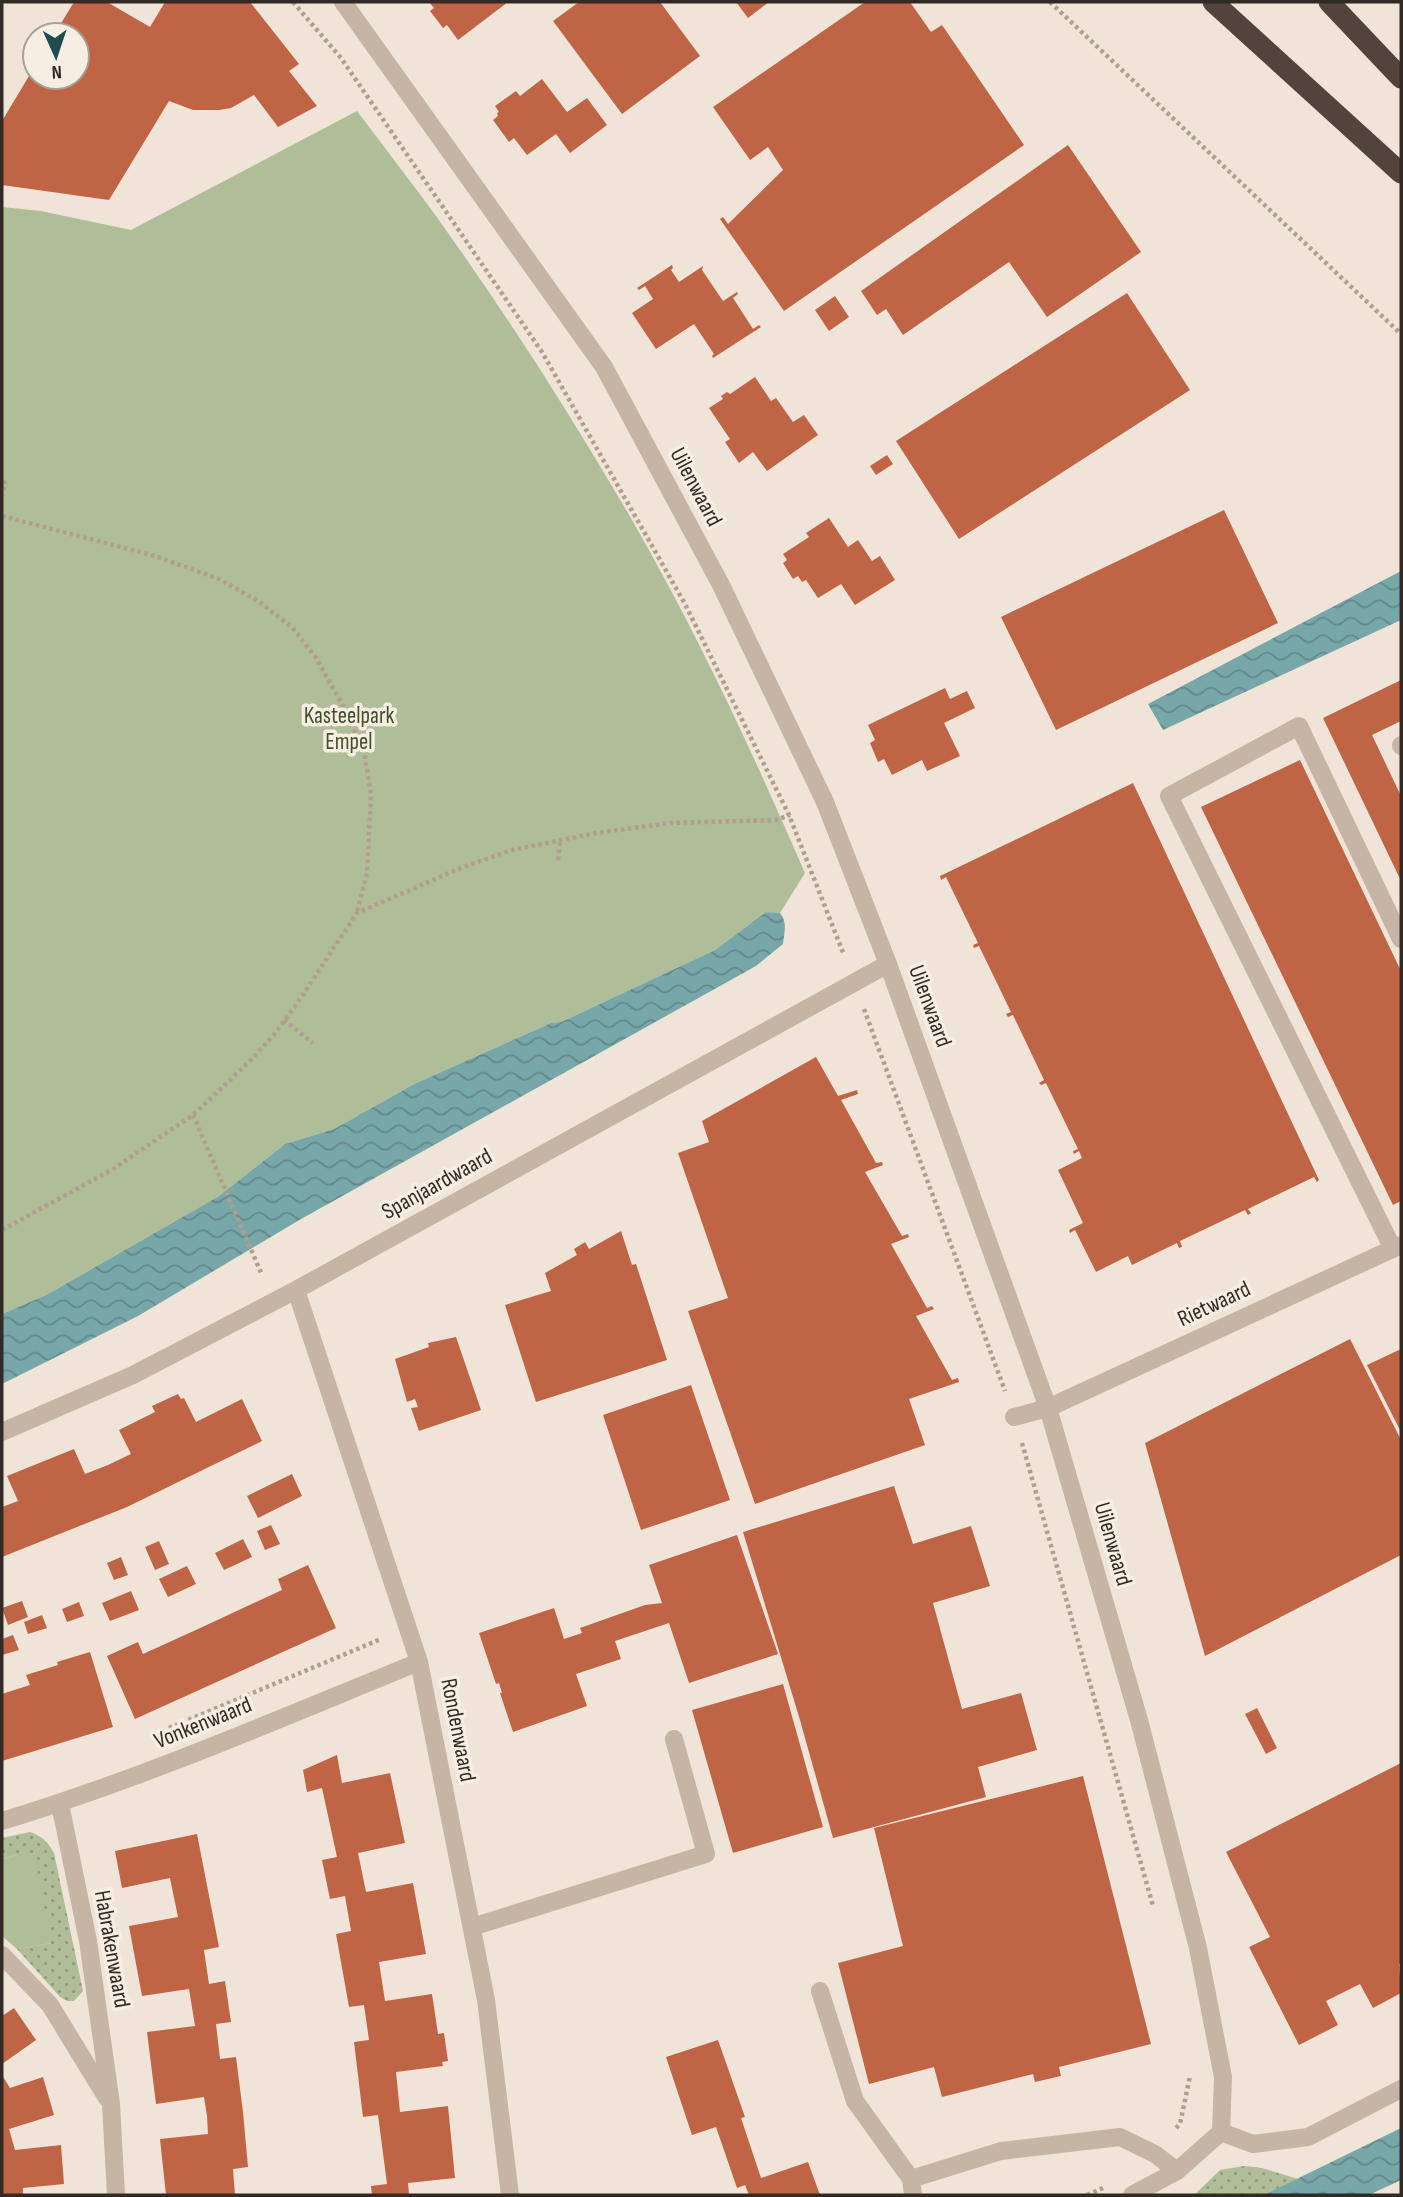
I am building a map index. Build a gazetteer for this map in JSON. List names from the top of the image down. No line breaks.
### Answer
{"streets":{"street":["Uilenwaard","Spanjaardwaard","Rietwaard","Vonkenwaard","Rondenwaard","Habrakenwaard"]},"crossings":[["Uilenwaard","Spanjaardwaard"],["Uilenwaard","Rietwaard"],["Spanjaardwaard","Rondenwaard"],["Vonkenwaard","Rondenwaard"],["Vonkenwaard","Habrakenwaard"]],"parks":["Kasteelpark Empel"],"north":"bottom"}
